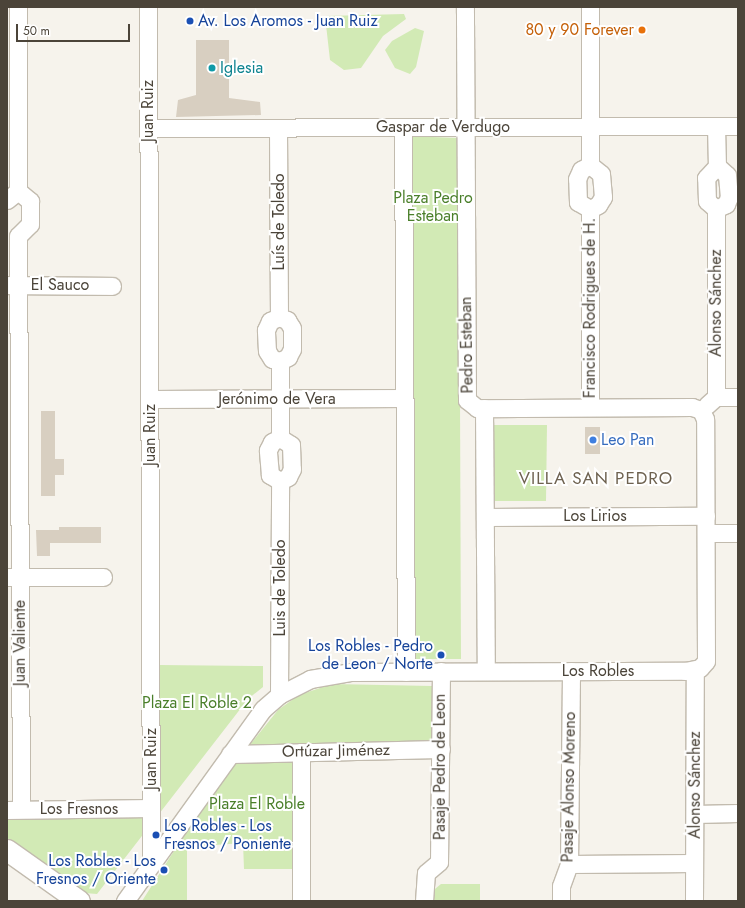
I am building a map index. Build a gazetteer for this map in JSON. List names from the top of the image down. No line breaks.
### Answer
{"streets":{"street":["Juan Ruiz","Gaspar de Verdugo","Luís de Toledo","El Sauco","Alonso Sánchez","Francisco Rodrigues de H.","Pedro Esteban","Jerónimo de Vera","Los Lirios","Luis de Toledo","Juan Valiente","Los Robles","Ortúzar Jiménez","Pasaje Pedro de Leon","Pasaje Alonso Moreno","Los Fresnos"]},"crossings":[["Juan Ruiz","Gaspar de Verdugo"],["Juan Ruiz","Jerónimo de Vera"],["Juan Ruiz","Los Robles"],["Juan Ruiz","Los Fresnos"],["Gaspar de Verdugo","Luís de Toledo"],["Gaspar de Verdugo","Pedro Esteban"],["Luís de Toledo","Luis de Toledo"],["El Sauco","Juan Valiente"],["Alonso Sánchez","Los Robles"],["Pedro Esteban","Los Lirios"],["Pedro Esteban","Los Robles"],["Jerónimo de Vera","Luis de Toledo"],["Luis de Toledo","Los Robles"],["Juan Valiente","Los Fresnos"],["Los Robles","Ortúzar Jiménez"],["Los Robles","Pasaje Pedro de Leon"],["Los Robles","Pasaje Alonso Moreno"],["Ortúzar Jiménez","Pasaje Pedro de Leon"]],"districts":["VILLA SAN PEDRO"],"parks":["Plaza Pedro Esteban","Plaza El Roble 2","Plaza El Roble"],"places":["Av. Los Aromos - Juan Ruiz","80 y 90 Forever","Iglesia","Leo Pan","Los Robles - Pedro de Leon / Norte","Los Robles - Los Fresnos / Poniente","Los Robles - Los Fresnos / Oriente"],"scale_bar":"50 m"}
